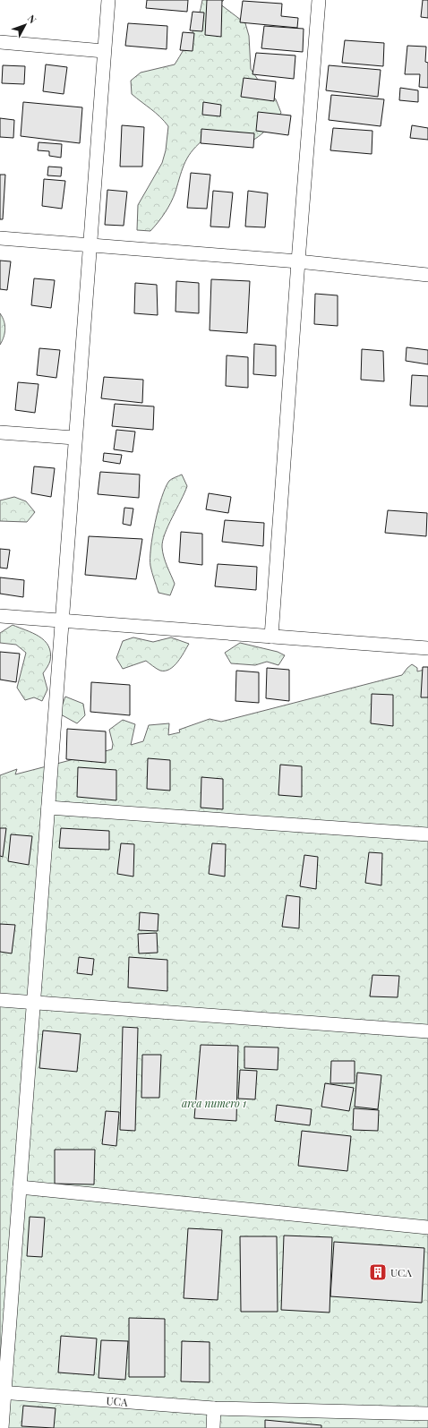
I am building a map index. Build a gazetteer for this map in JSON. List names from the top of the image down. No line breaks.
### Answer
{"streets":{"street":["UCA"]},"parks":["area numero 1"],"places":{"building":["UCA"]},"north":"top right"}
